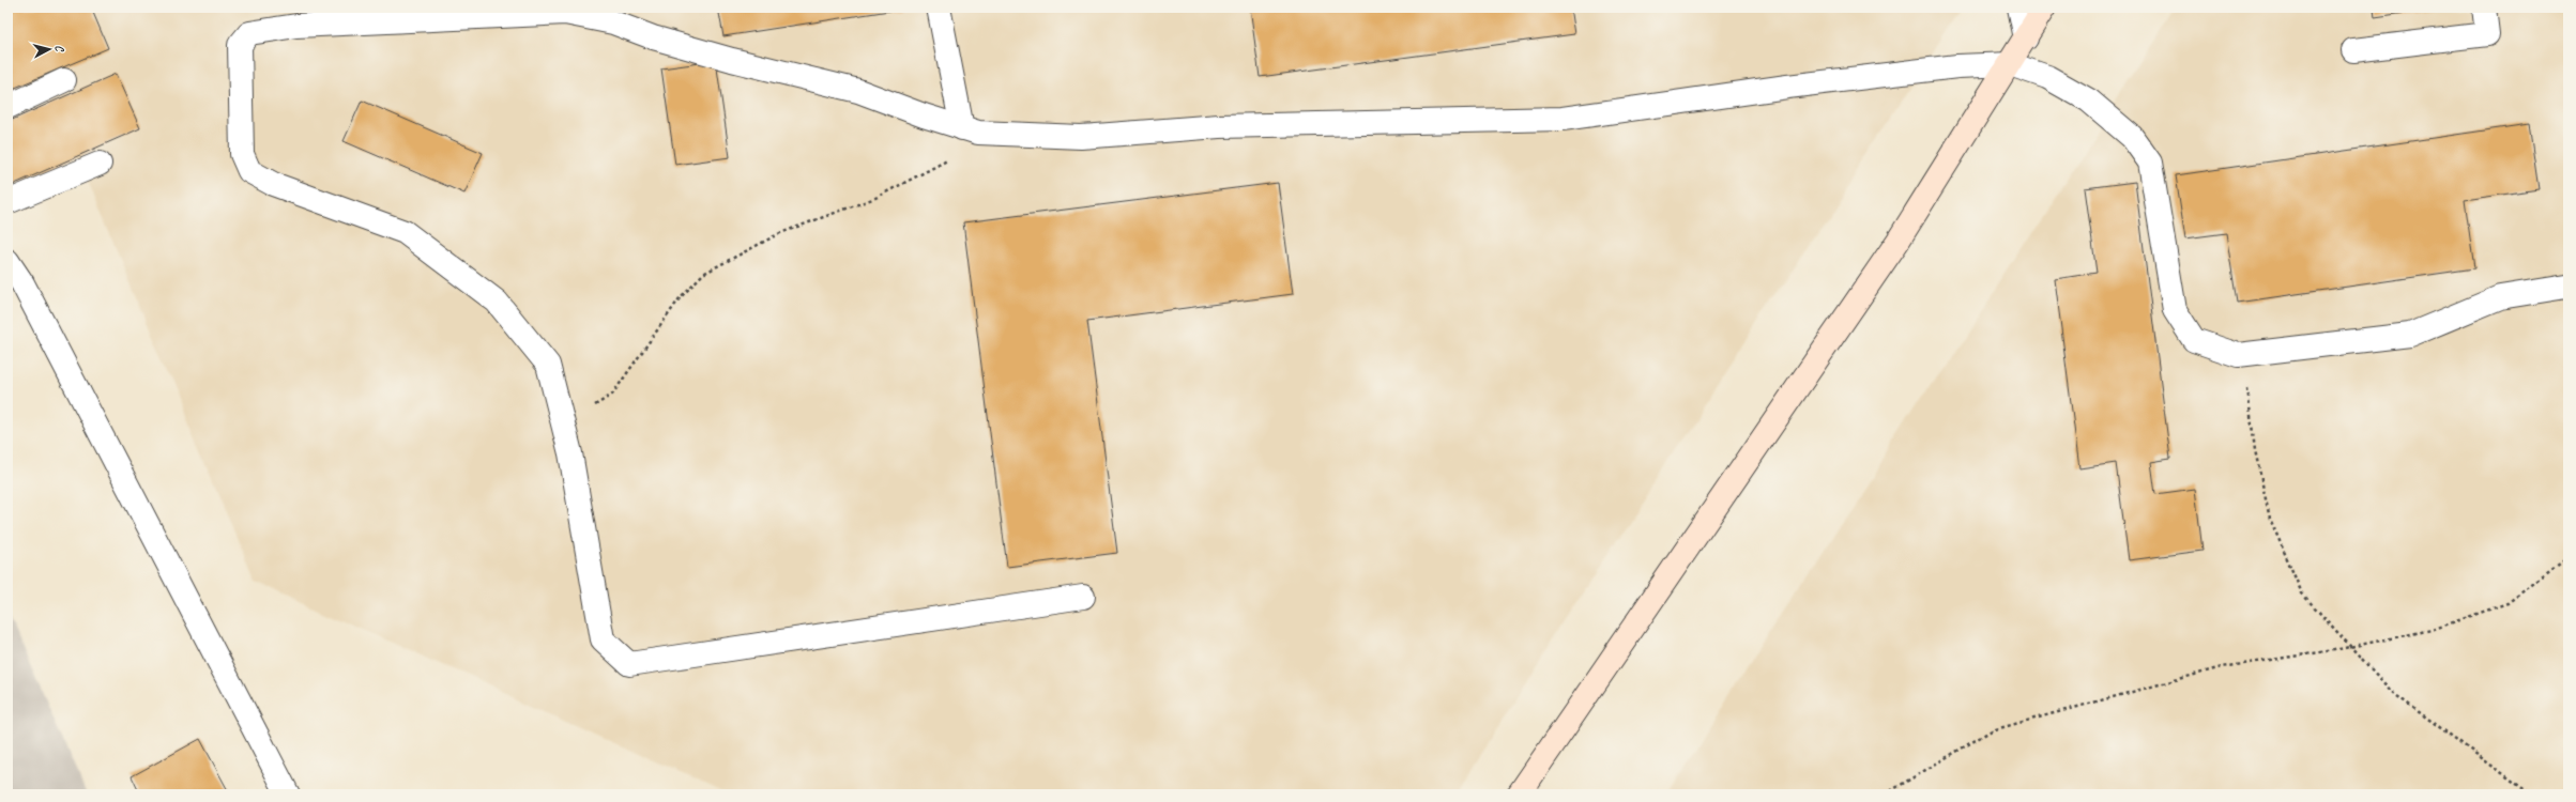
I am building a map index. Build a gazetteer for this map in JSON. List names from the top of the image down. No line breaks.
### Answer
{"north":"right"}
